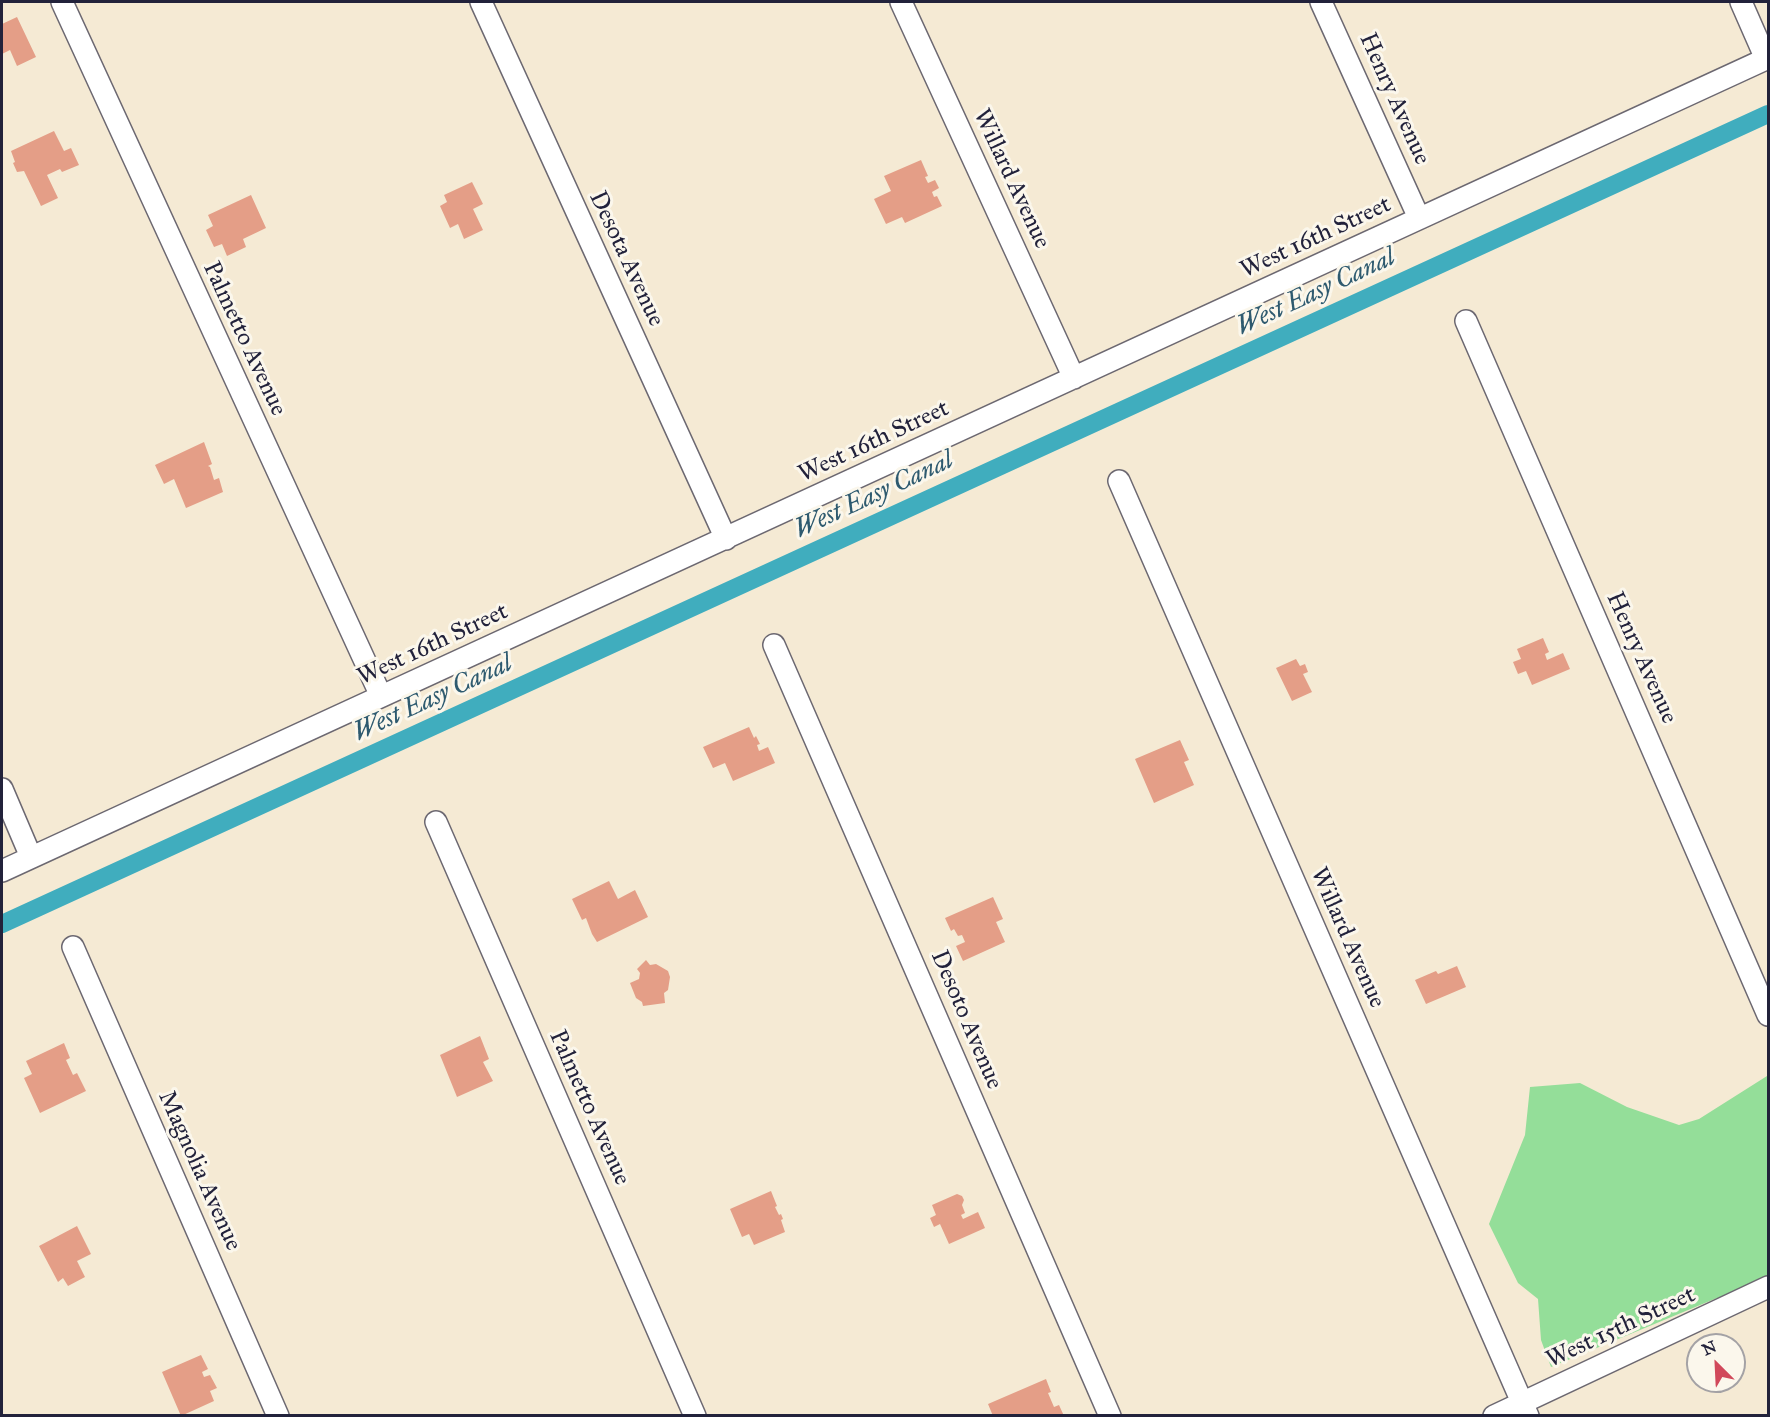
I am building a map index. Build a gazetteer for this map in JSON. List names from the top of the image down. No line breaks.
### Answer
{"streets":{"street":["Henry Avenue","Willard Avenue","West 16th Street","Desota Avenue","Palmetto Avenue","Desoto Avenue","Magnolia Avenue","West 15th Street"]},"crossings":[["Henry Avenue","West 16th Street"],["Willard Avenue","West 16th Street"],["Willard Avenue","West 15th Street"],["West 16th Street","Desota Avenue"],["West 16th Street","Palmetto Avenue"]],"water":["West Easy Canal"],"north":"top left"}
